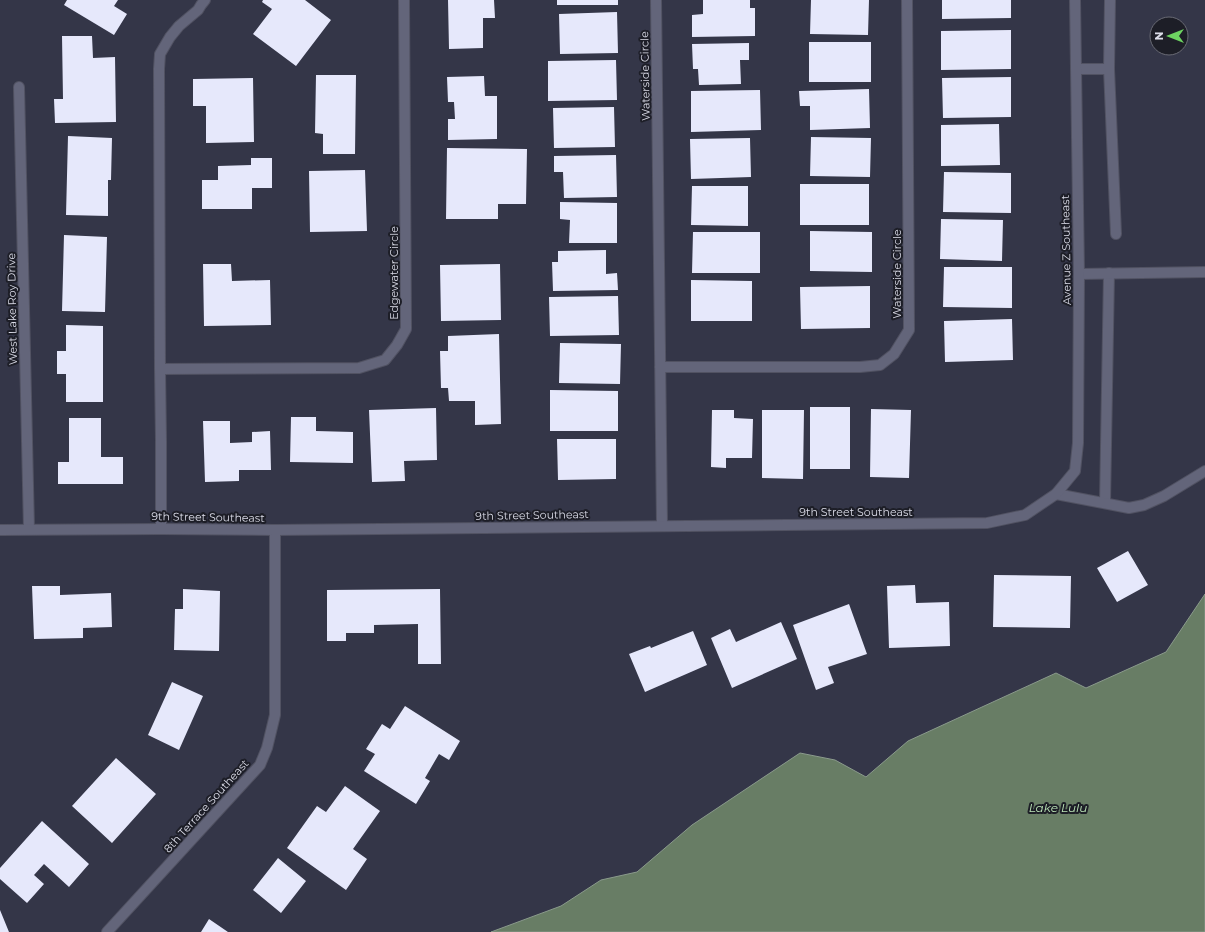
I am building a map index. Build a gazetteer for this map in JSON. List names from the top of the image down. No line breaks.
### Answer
{"streets":{"street":["Waterside Circle","Avenue Z Southeast","Edgewater Circle","West Lake Roy Drive","9th Street Southeast","8th Terrace Southeast"]},"crossings":[["Waterside Circle","9th Street Southeast"],["Avenue Z Southeast","9th Street Southeast"],["West Lake Roy Drive","9th Street Southeast"],["9th Street Southeast","8th Terrace Southeast"]],"water":["Lake Lulu"],"north":"left"}
